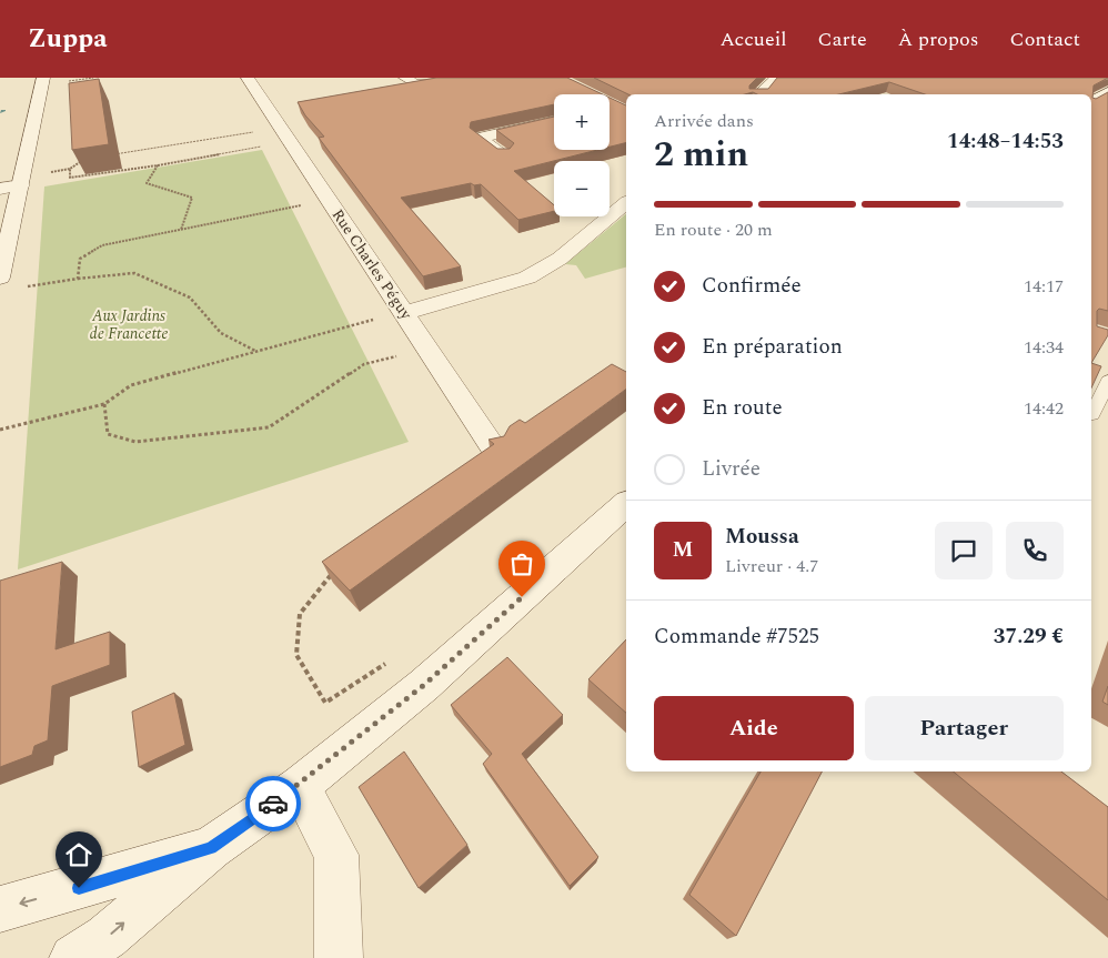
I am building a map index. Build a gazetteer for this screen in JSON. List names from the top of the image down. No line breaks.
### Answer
{"streets":{"street":["Rue Charles Péguy"]},"parks":["Aux Jardins de Francette"],"page":{"header":"Zuppa","nav":["Accueil","Carte","À propos","Contact"],"map_buttons":["+","−"],"heading":["2 min","Arrivée dans","14:48–14:53"],"panel":["Moussa","Livreur · 4.7","Commande #7525","37.29 €"],"bar":"En route · 20 m","list":[["Confirmée","14:17"],["En préparation","14:34"],["En route","14:42"],"Livrée"],"round":"M","buttons":["Aide","Partager"]}}
